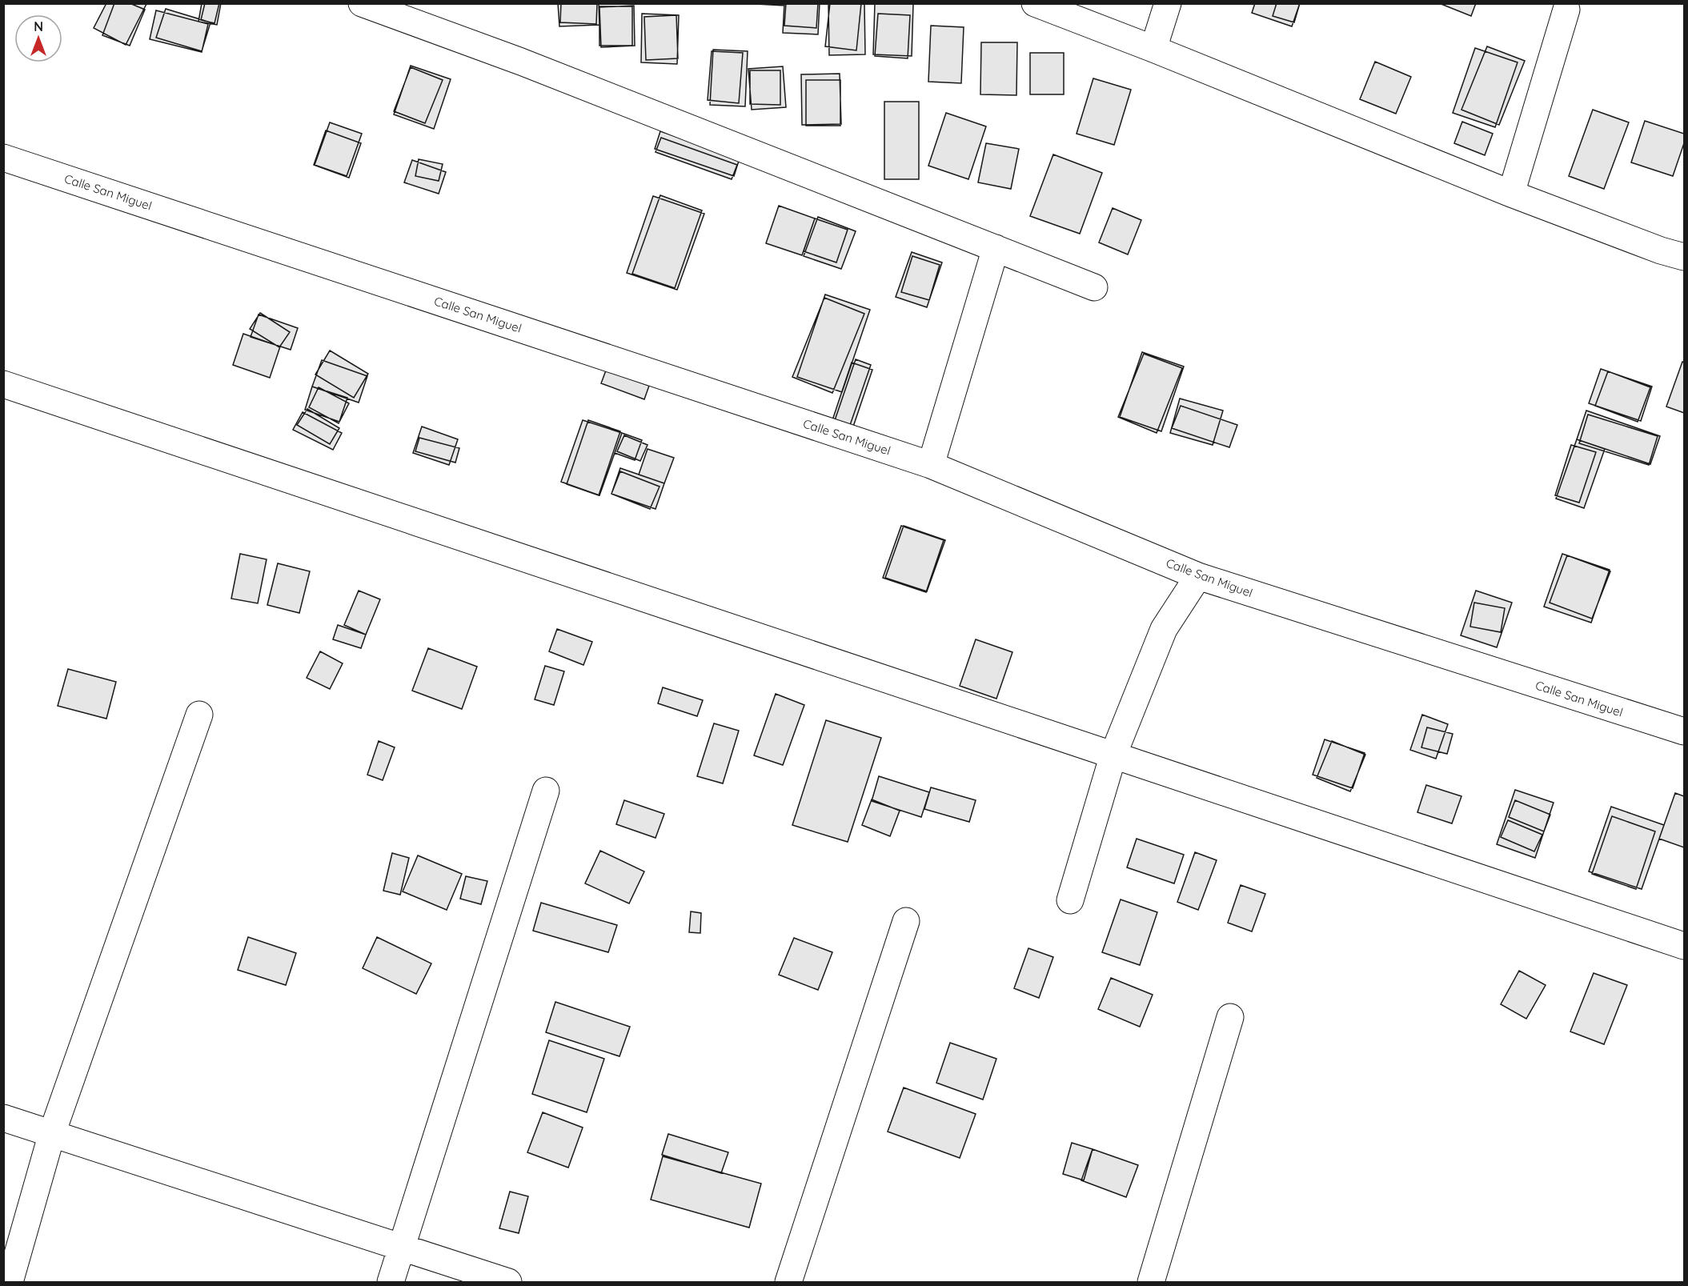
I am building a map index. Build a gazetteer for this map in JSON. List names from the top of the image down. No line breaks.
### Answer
{"streets":{"street":["Calle San Miguel"]},"north":"top"}
